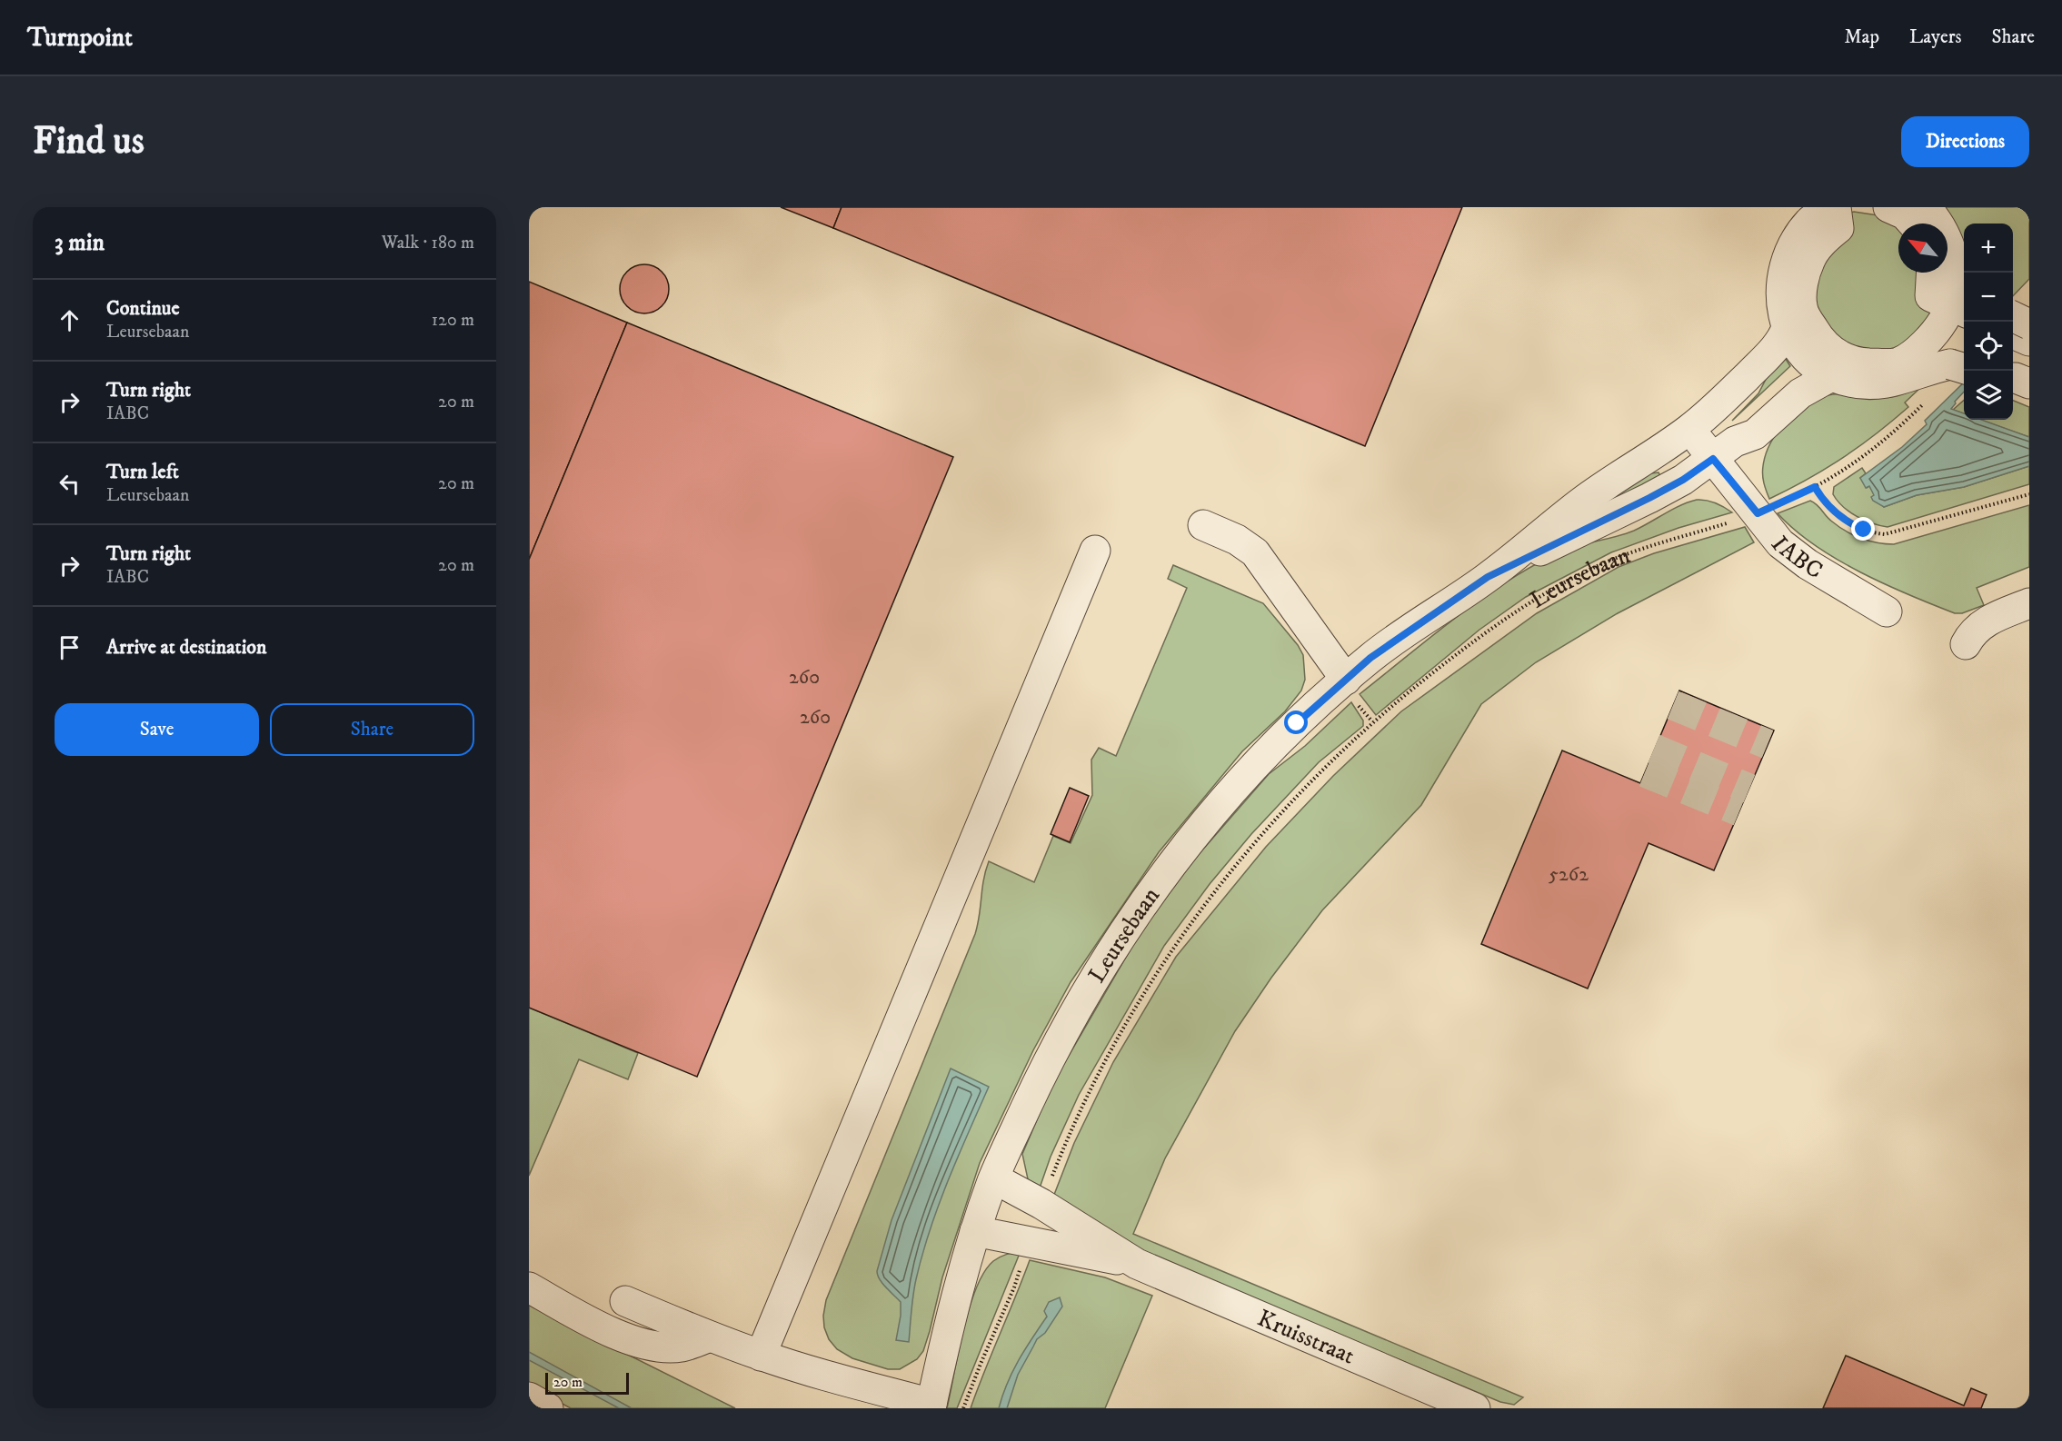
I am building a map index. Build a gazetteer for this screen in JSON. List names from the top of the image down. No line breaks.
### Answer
{"streets":{"street":["IABC","Leursebaan","Kruisstraat"]},"crossings":[["IABC","Leursebaan"],["Leursebaan","Kruisstraat"]],"house_numbers":["260","260","5262"],"scale_bar":"20 m","north":"top left","page":{"header":"Turnpoint","nav":["Map","Layers","Share"],"buttons":["Directions",["Save","Share"]],"title":"Find us","heading":["3 min","Walk · 180 m"],"map_buttons":["+","−"],"list":[["Continue","Leursebaan","120 m"],["Turn right","IABC","20 m"],["Turn left","Leursebaan","20 m"],["Turn right","IABC","20 m"],"Arrive at destination"],"scale":"20 m"}}
